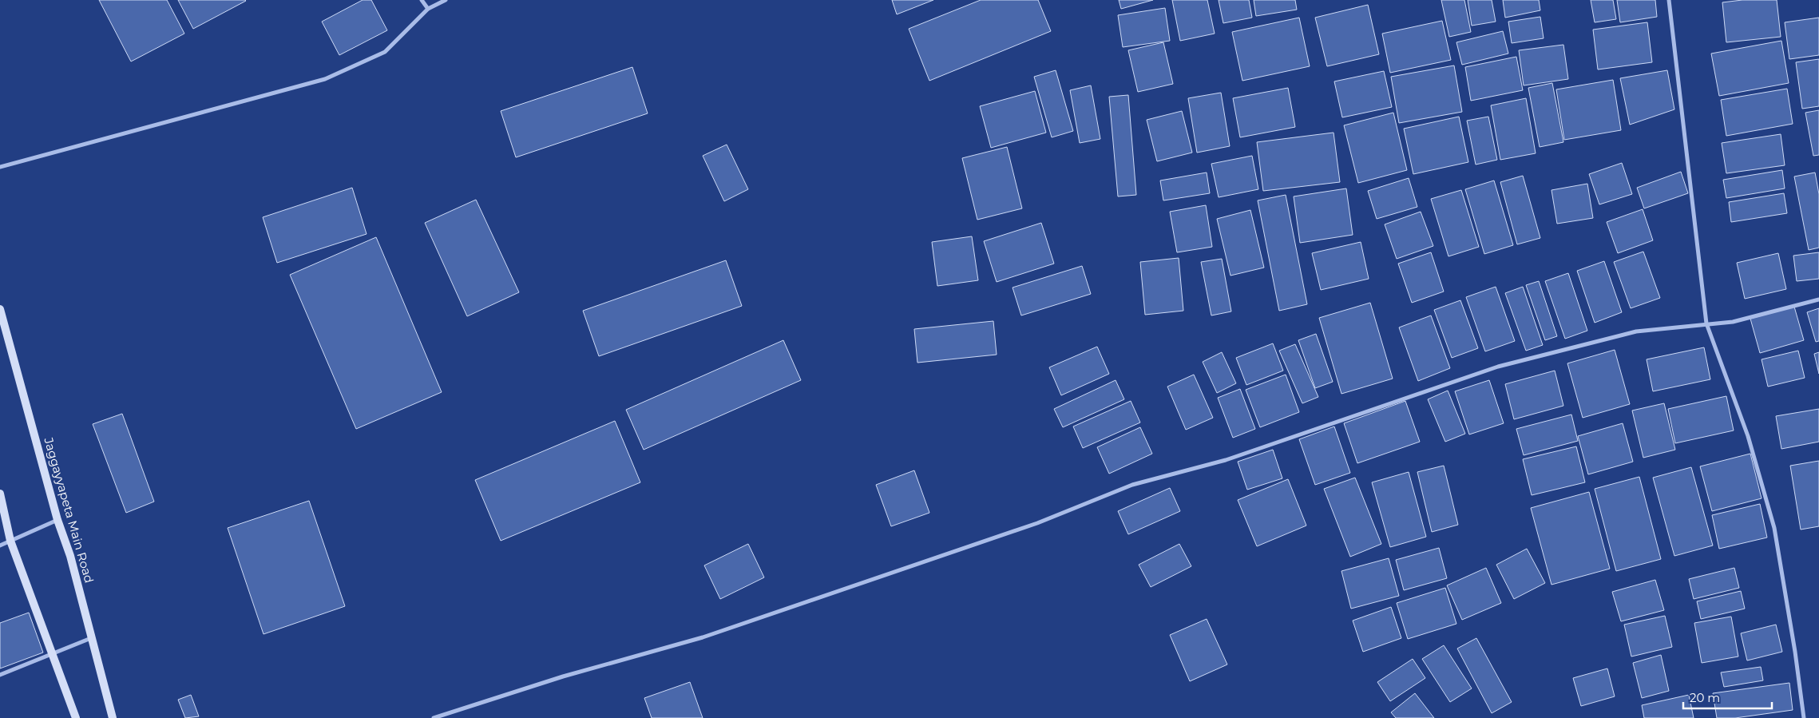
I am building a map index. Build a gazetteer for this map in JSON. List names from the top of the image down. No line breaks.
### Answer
{"streets":{"main road":["Jaggayyapeta Main Road"]},"scale_bar":"20 m"}
